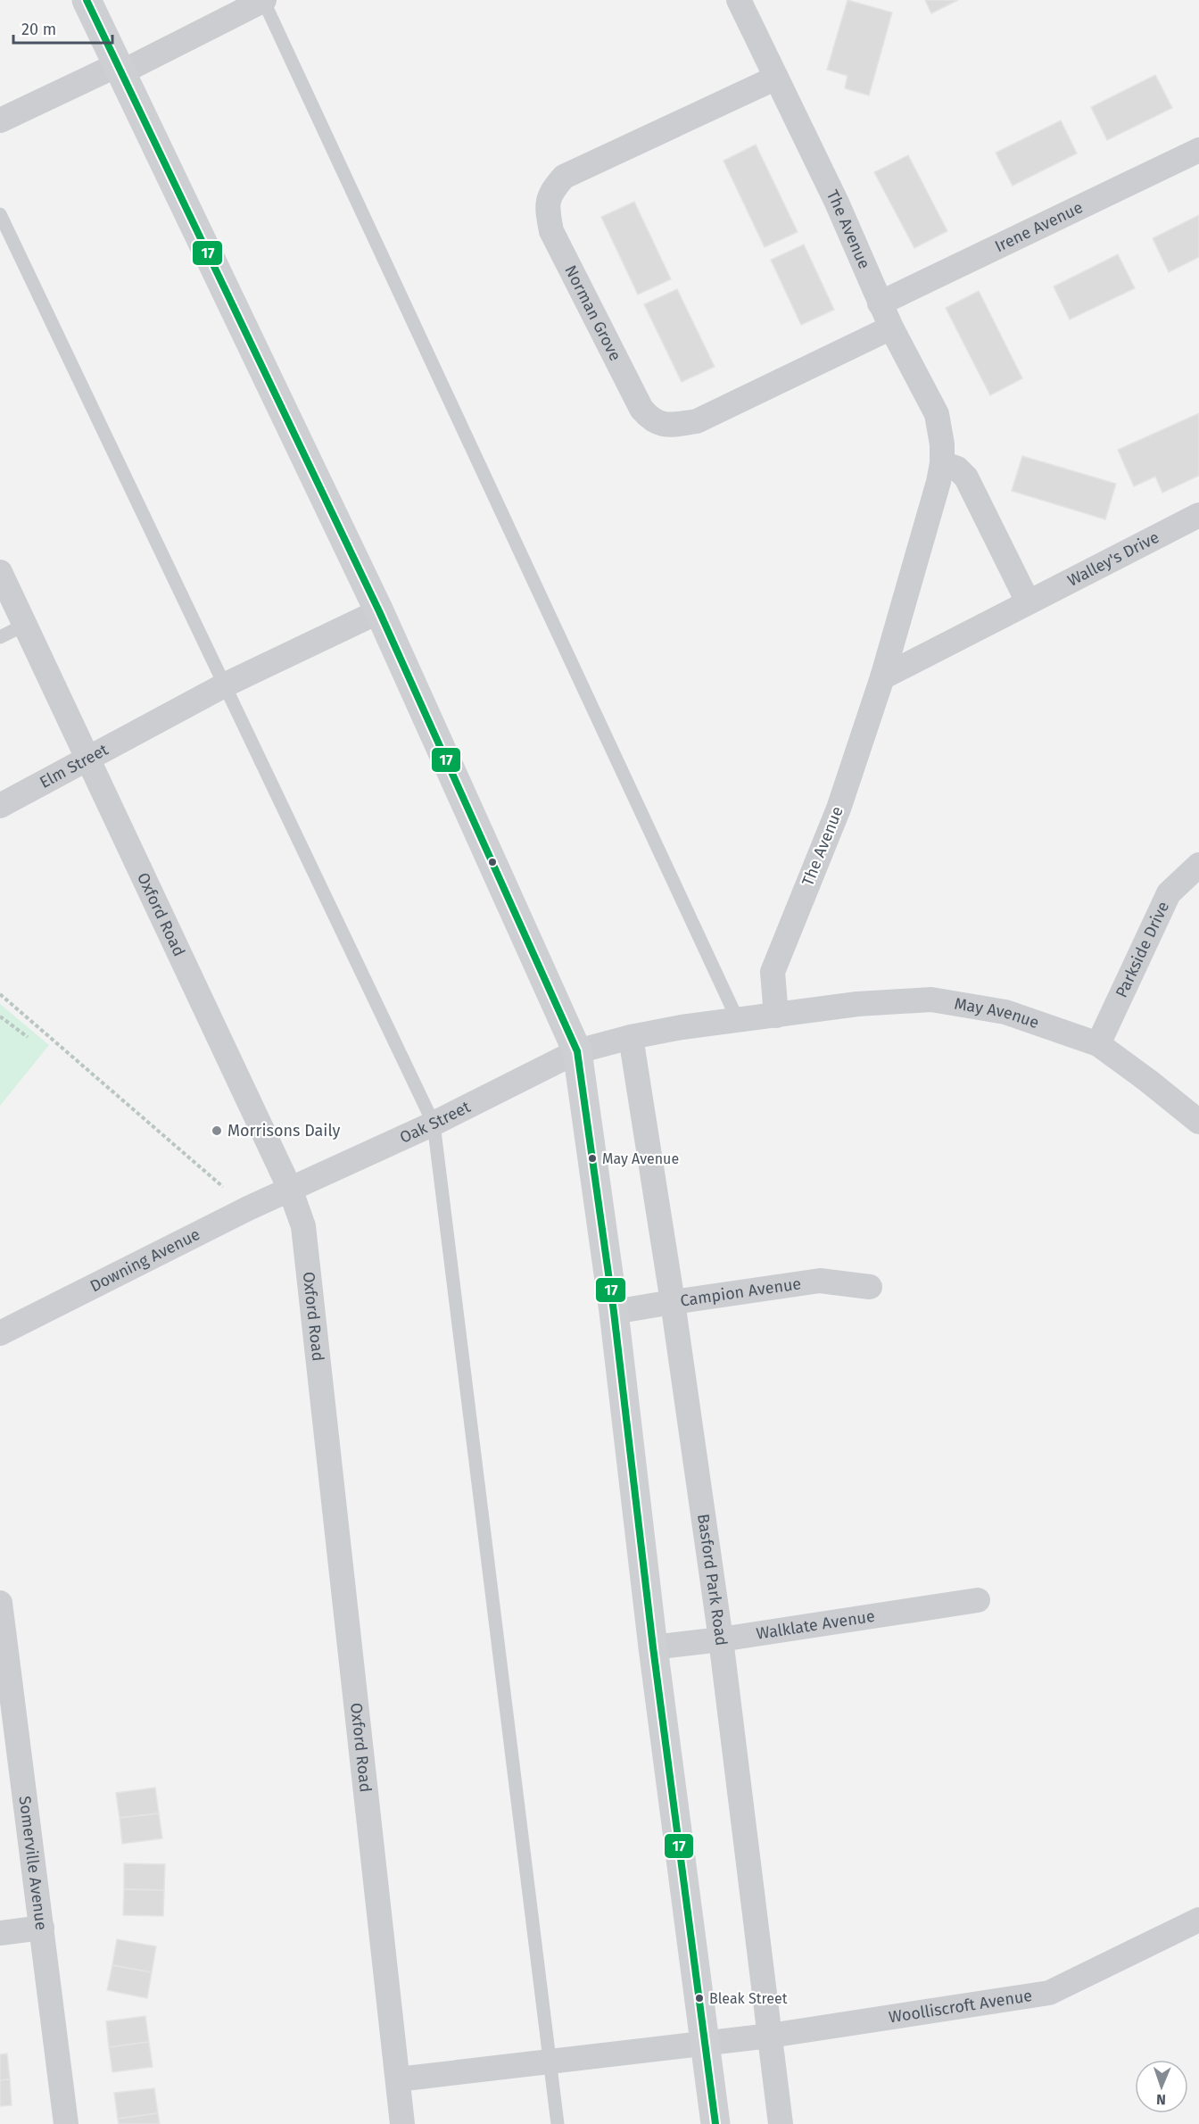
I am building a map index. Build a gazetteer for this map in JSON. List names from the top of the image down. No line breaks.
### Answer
{"streets":{"street":["Irene Avenue","The Avenue","Norman Grove","Walley's Drive","Elm Street","Oxford Road","Parkside Drive","May Avenue","Oak Street","Downing Avenue","Campion Avenue","Basford Park Road","Walklate Avenue","Somerville Avenue","Woolliscroft Avenue"]},"crossings":[["Irene Avenue","The Avenue"],["The Avenue","Norman Grove"],["The Avenue","May Avenue"],["Elm Street","Oxford Road"],["Oxford Road","Oak Street"],["Oxford Road","Downing Avenue"],["Parkside Drive","May Avenue"],["May Avenue","Oak Street"],["May Avenue","Basford Park Road"],["Oak Street","Downing Avenue"],["Campion Avenue","Basford Park Road"],["Basford Park Road","Walklate Avenue"],["Basford Park Road","Woolliscroft Avenue"]],"places":["Morrisons Daily","May Avenue","Bleak Street"],"lines":["transit line 17"],"scale_bar":"20 m","north":"bottom"}
